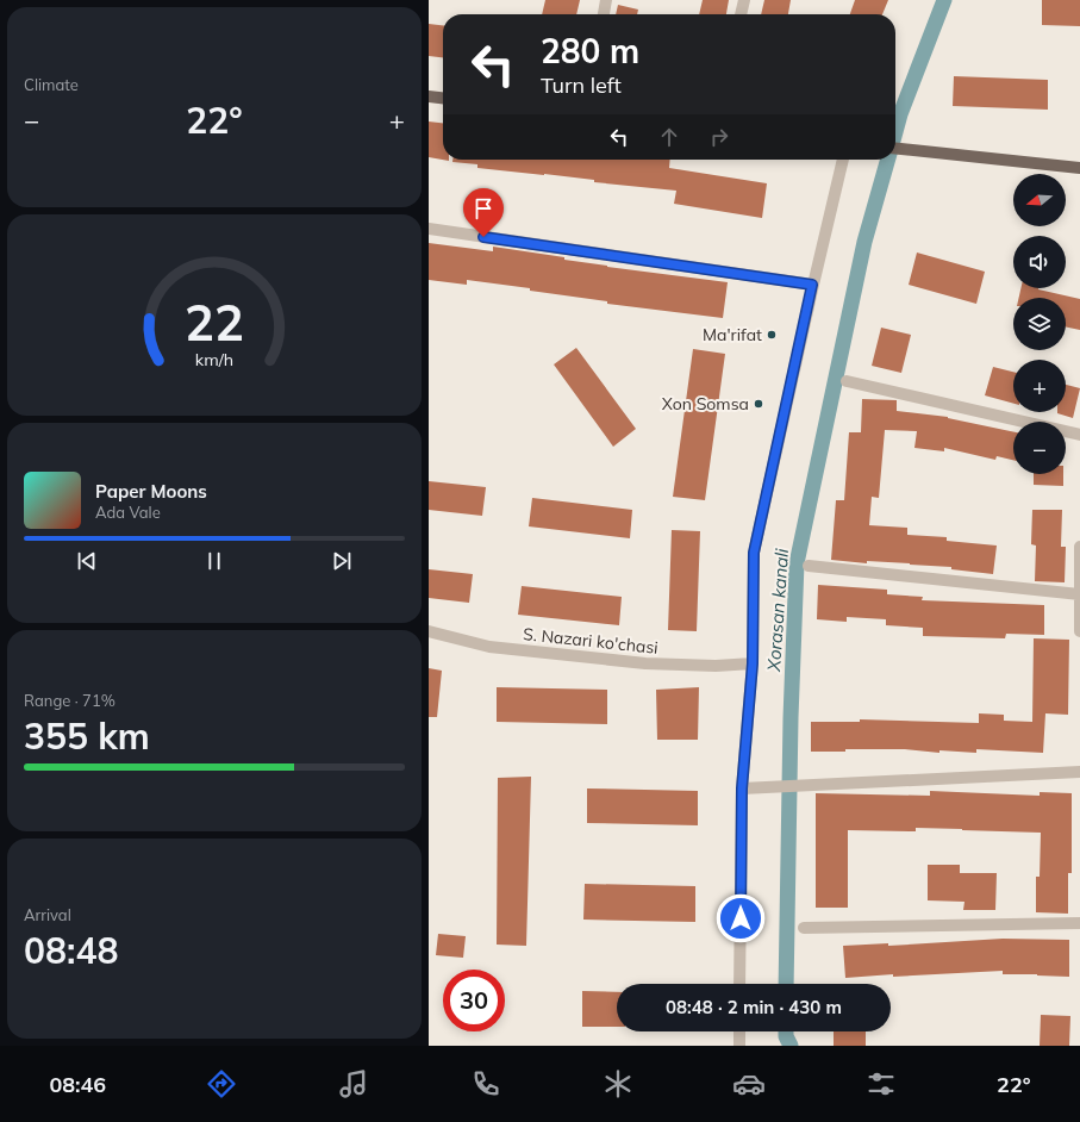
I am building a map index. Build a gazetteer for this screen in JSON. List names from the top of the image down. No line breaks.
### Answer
{"streets":{"street":["S. Nazari ko'chasi"]},"water":["Xorasan kanali"],"places":["Ma'rifat","Xon Somsa"],"north":"left","page":{"tile":["Climate",["Range · 71%","355 km"],["Arrival","08:48"]],"turn":["280 m","Turn left"],"heat":["−","22°","+"],"map_buttons":["+","−"],"song":["Paper Moons","Ada Vale"],"limit":"30","trip":"08:48 · 2 min · 430 m","tabs":["08:46","22°"],"gauge":["22","km/h"]}}
